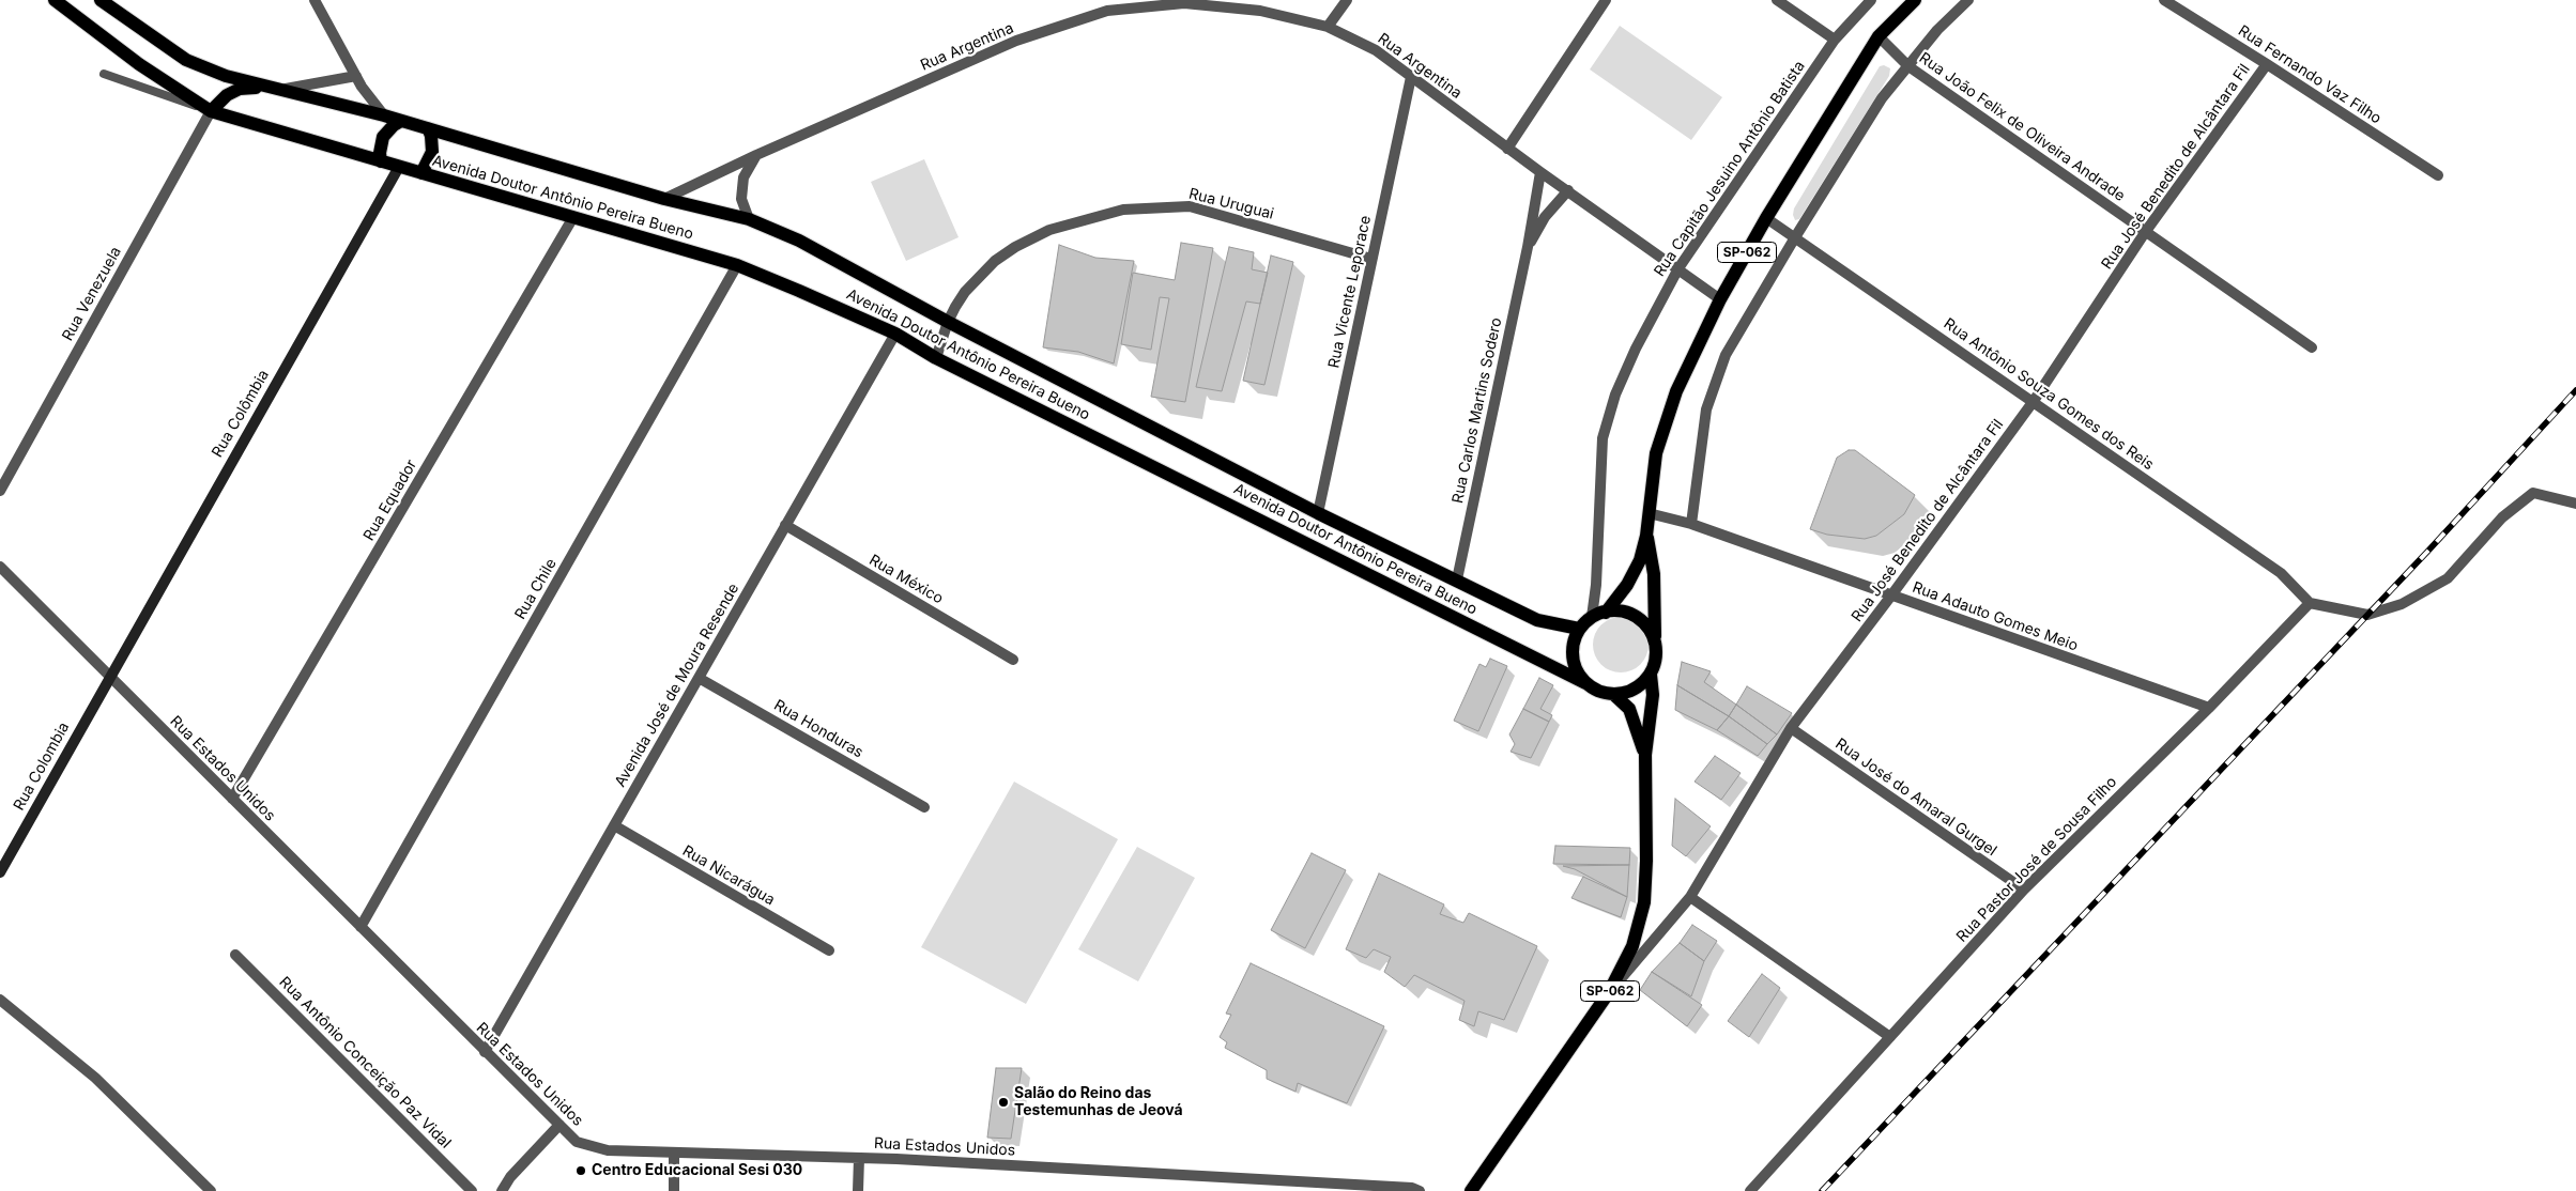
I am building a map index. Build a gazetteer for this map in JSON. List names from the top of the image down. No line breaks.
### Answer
{"streets":{"main road":["Avenida Doutor Antônio Pereira Bueno","SP-062"],"street":["Rua Argentina","Rua Fernando Vaz Filho","Rua João Felix de Oliveira Andrade","Rua José Benedito de Alcântara Fil","Rua Capitão Jesuino Antônio Batista","Rua Uruguai","Rua Vicente Leporace","Rua Venezuela","Rua Antônio Souza Gomes dos Reis","Rua Carlos Martins Sodero","Rua Colômbia","Rua Equador","Rua México","Rua Chile","Rua Adauto Gomes Meio","Avenida José de Moura Resende","Rua Honduras","Rua Colombia","Rua Estados Unidos","Rua José do Amaral Gurgel","Rua Pastor José de Sousa Filho","Rua Nicarágua","Rua Antônio Conceição Paz Vidal"]},"crossings":[["Rua Argentina","Rua Capitão Jesuino Antônio Batista"],["Rua Argentina","Avenida Doutor Antônio Pereira Bueno"],["Rua Argentina","SP-062"],["Rua Argentina","Rua Vicente Leporace"],["Rua Argentina","Rua Carlos Martins Sodero"],["Rua Fernando Vaz Filho","Rua José Benedito de Alcântara Fil"],["Rua João Felix de Oliveira Andrade","Rua José Benedito de Alcântara Fil"],["Rua João Felix de Oliveira Andrade","SP-062"],["Rua José Benedito de Alcântara Fil","SP-062"],["Rua José Benedito de Alcântara Fil","Rua Antônio Souza Gomes dos Reis"],["Rua José Benedito de Alcântara Fil","Rua Adauto Gomes Meio"],["Rua José Benedito de Alcântara Fil","Rua José do Amaral Gurgel"],["Rua Capitão Jesuino Antônio Batista","Avenida Doutor Antônio Pereira Bueno"],["Rua Capitão Jesuino Antônio Batista","SP-062"],["Avenida Doutor Antônio Pereira Bueno","Rua Uruguai"],["Avenida Doutor Antônio Pereira Bueno","SP-062"],["Avenida Doutor Antônio Pereira Bueno","Rua Vicente Leporace"],["Avenida Doutor Antônio Pereira Bueno","Rua Venezuela"],["Avenida Doutor Antônio Pereira Bueno","Rua Carlos Martins Sodero"],["Avenida Doutor Antônio Pereira Bueno","Rua Colômbia"],["Avenida Doutor Antônio Pereira Bueno","Rua Equador"],["Avenida Doutor Antônio Pereira Bueno","Rua Chile"],["Avenida Doutor Antônio Pereira Bueno","Avenida José de Moura Resende"],["Rua Uruguai","Rua Vicente Leporace"],["SP-062","Rua Antônio Souza Gomes dos Reis"],["SP-062","Rua Adauto Gomes Meio"],["Rua Antônio Souza Gomes dos Reis","Rua Pastor José de Sousa Filho"],["Rua Colômbia","Rua Colombia"],["Rua Colômbia","Rua Estados Unidos"],["Rua Equador","Rua Estados Unidos"],["Rua México","Avenida José de Moura Resende"],["Rua Chile","Rua Estados Unidos"],["Rua Adauto Gomes Meio","Rua Pastor José de Sousa Filho"],["Avenida José de Moura Resende","Rua Honduras"],["Avenida José de Moura Resende","Rua Estados Unidos"],["Avenida José de Moura Resende","Rua Nicarágua"],["Rua Colombia","Rua Estados Unidos"],["Rua José do Amaral Gurgel","Rua Pastor José de Sousa Filho"]],"places":["Salão do Reino das Testemunhas de Jeová","Centro Educacional Sesi 030"]}
